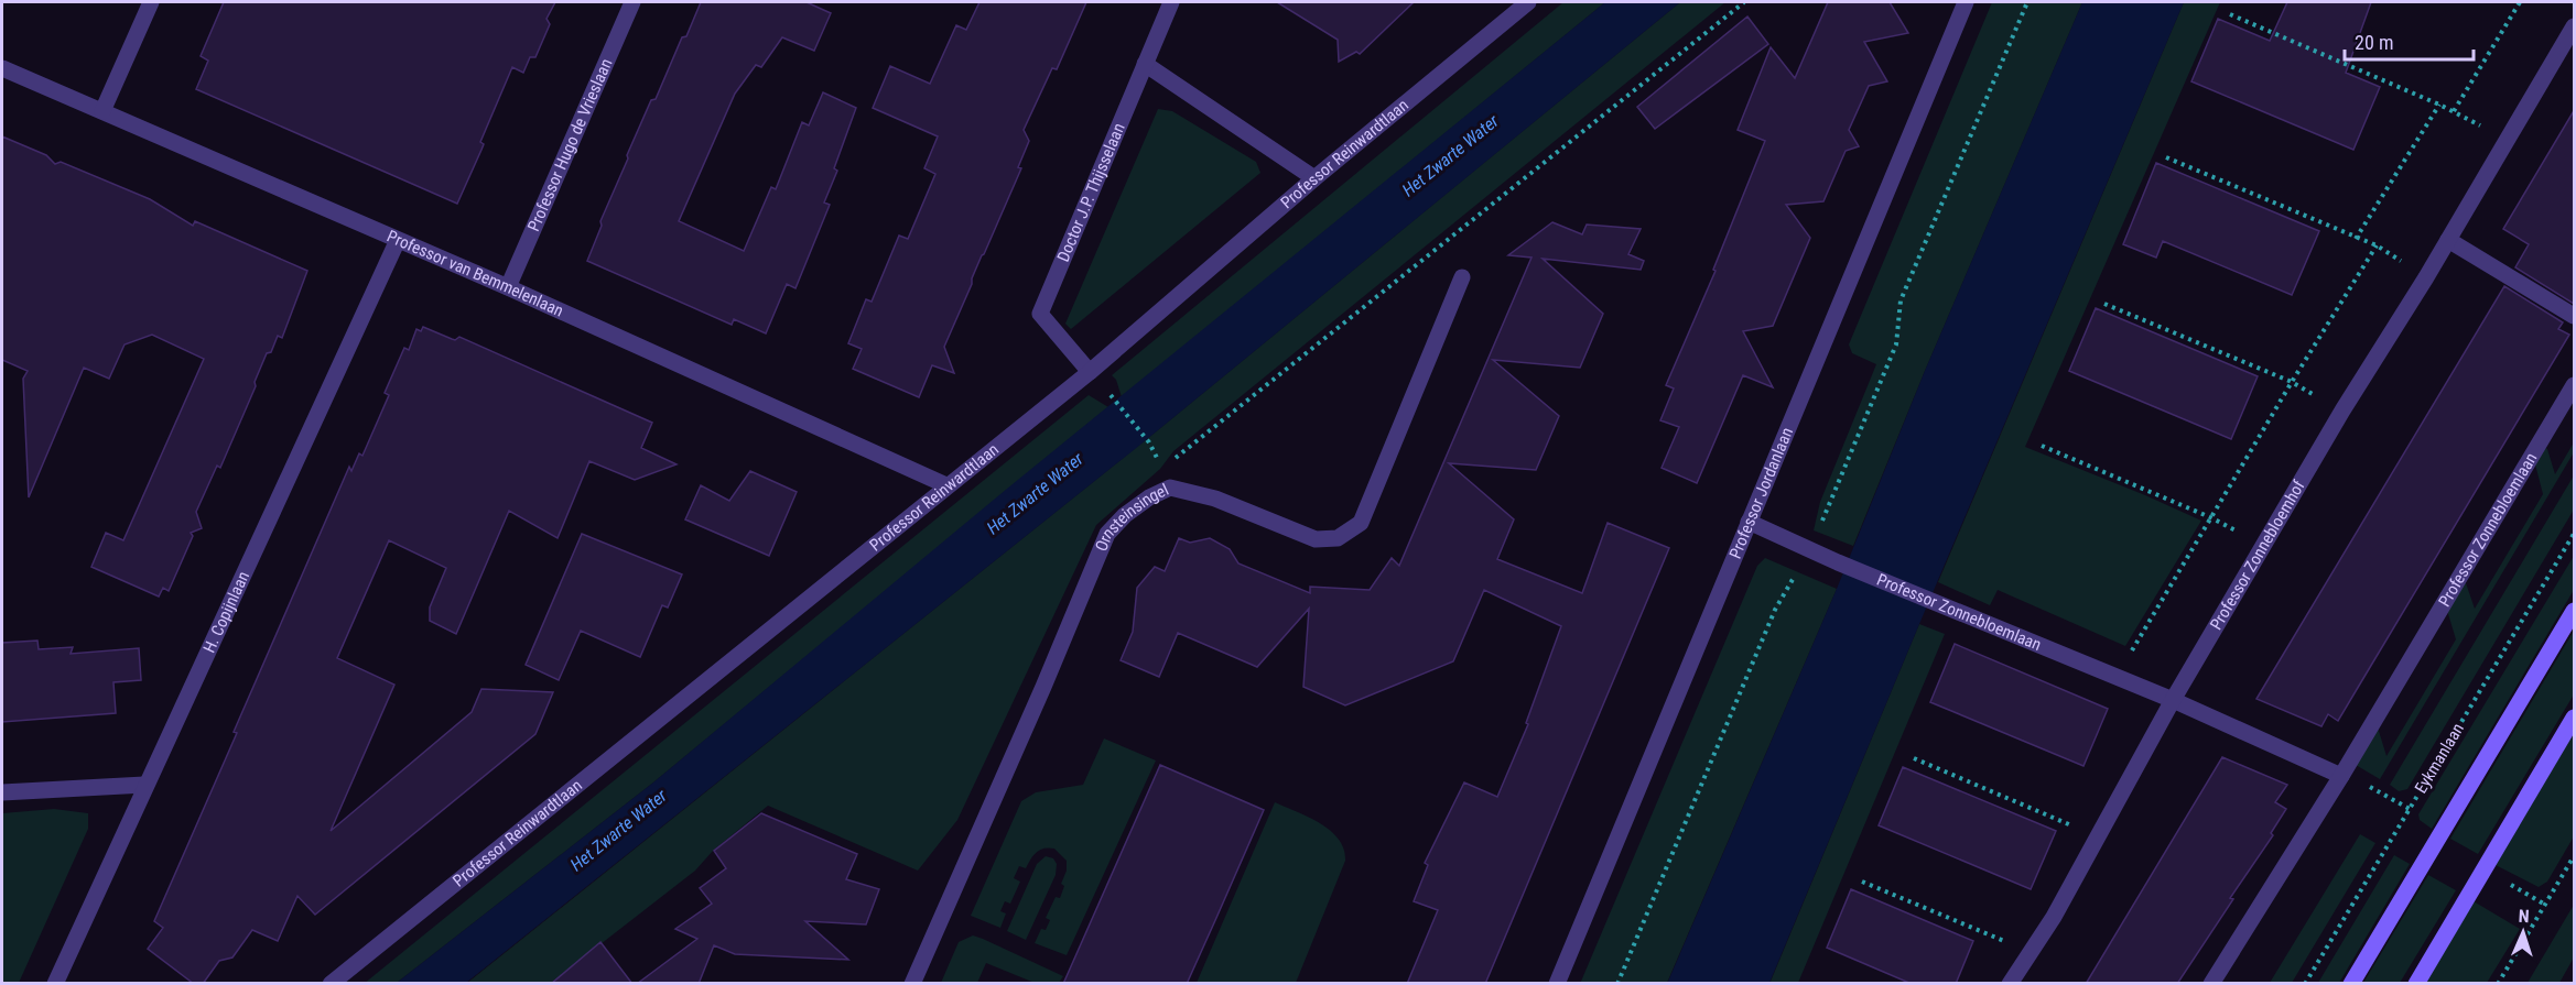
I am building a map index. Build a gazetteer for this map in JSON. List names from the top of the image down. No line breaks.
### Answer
{"streets":{"street":["Professor Hugo de Vrieslaan","Professor Reinwardtlaan","Doctor J.P. Thijsselaan","Professor van Bemmelenlaan","Professor Jordanlaan","Ornsteinsingel","Professor Zonnebloemlaan","Professor Zonnebloemhof","H. Copijnlaan"],"path":["Eykmanlaan"]},"crossings":[["Professor Hugo de Vrieslaan","Professor van Bemmelenlaan"],["Professor Reinwardtlaan","Doctor J.P. Thijsselaan"],["Professor Reinwardtlaan","Professor van Bemmelenlaan"],["Professor van Bemmelenlaan","H. Copijnlaan"],["Professor Jordanlaan","Professor Zonnebloemlaan"],["Professor Zonnebloemlaan","Professor Zonnebloemhof"]],"water":["Het Zwarte Water"],"scale_bar":"20 m","north":"top"}
